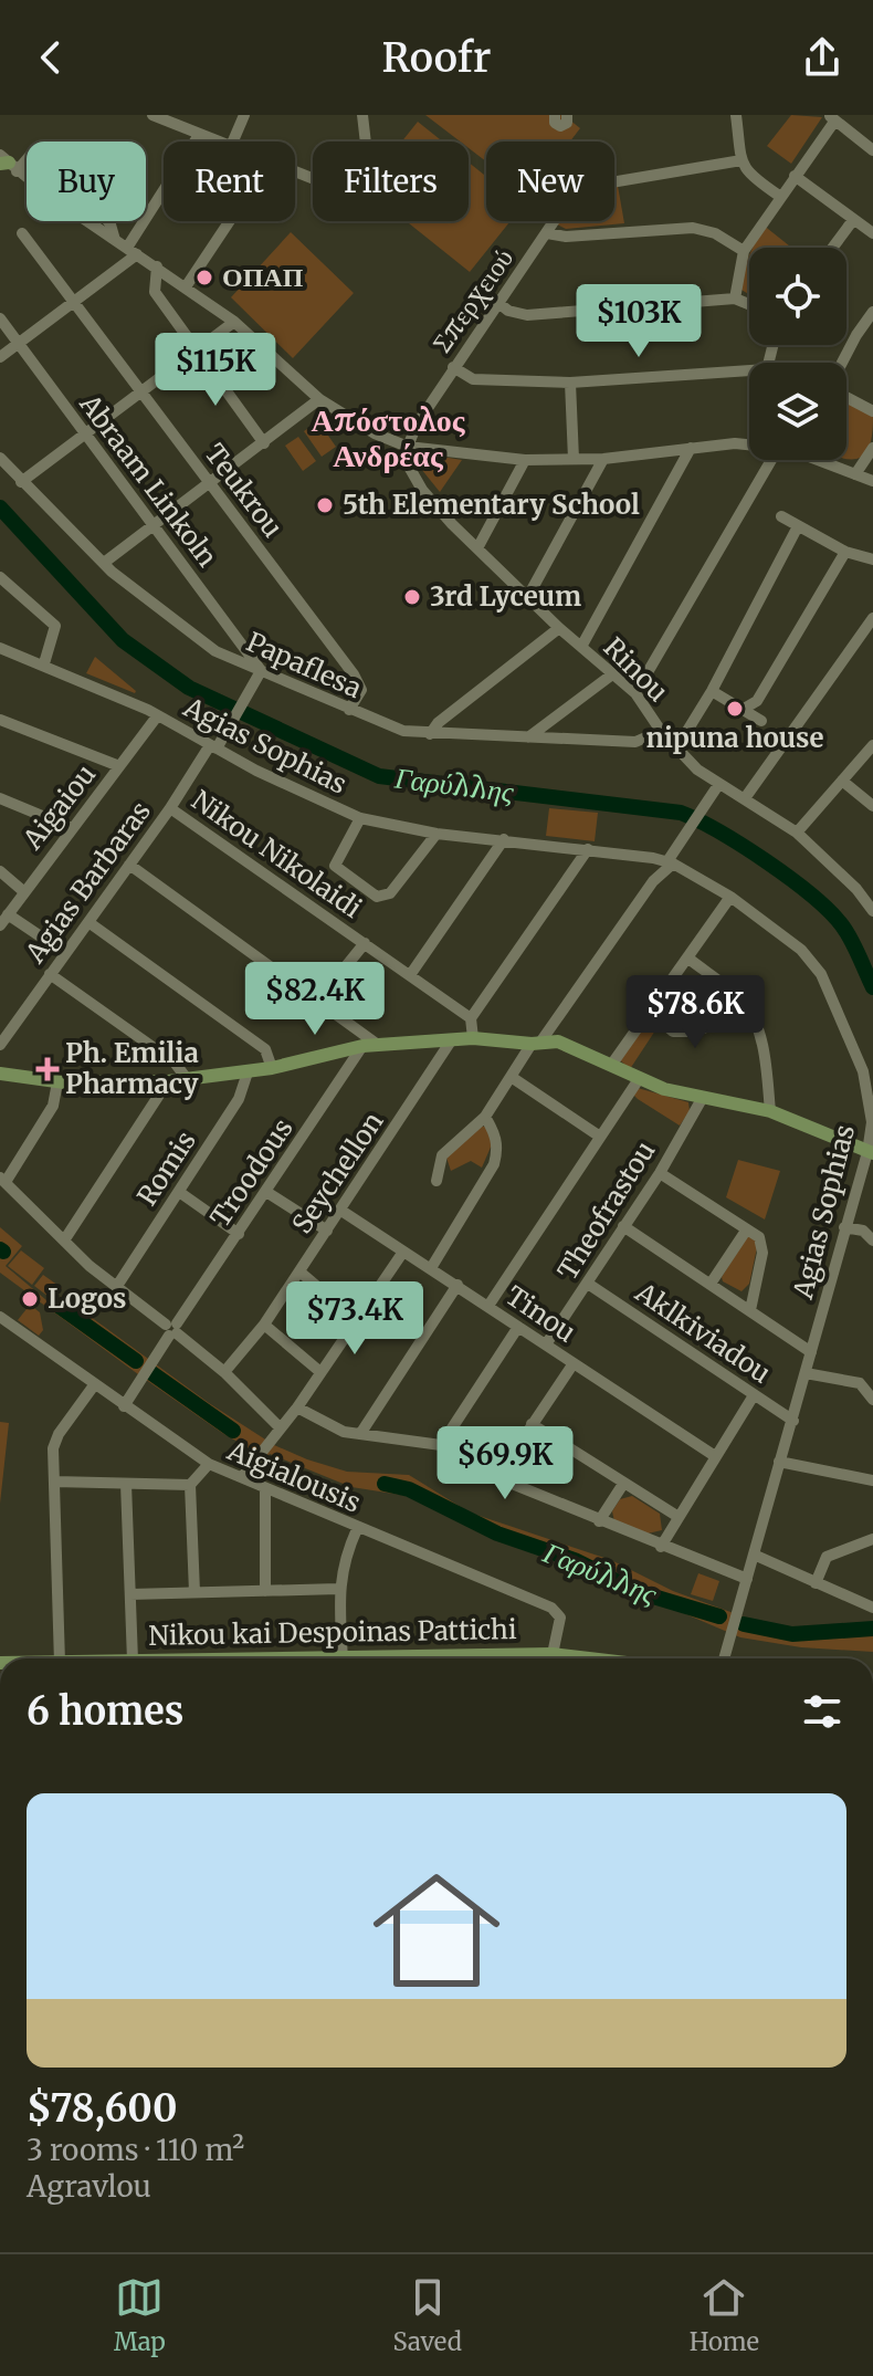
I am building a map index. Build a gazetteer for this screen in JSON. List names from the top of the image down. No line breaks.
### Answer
{"streets":{"main road":["Nikou kai Despoinas Pattichi"],"street":["Σπερχειού","Abraam Linkoln","Teukrou","Papaflesa","Rinou","Agias Sophias","Aigaiou","Nikou Nikolaidi","Agias Barbaras","Romis","Troodous","Seychellon","Theofrastou","Tinou","Aklkiviadou","Aigialousis"]},"crossings":[["Σπερχειού","Rinou"],["Abraam Linkoln","Papaflesa"],["Abraam Linkoln","Agias Barbaras"],["Teukrou","Papaflesa"],["Papaflesa","Rinou"],["Papaflesa","Agias Barbaras"],["Agias Sophias","Aigaiou"],["Agias Sophias","Agias Barbaras"],["Agias Sophias","Aklkiviadou"],["Nikou Nikolaidi","Agias Barbaras"],["Troodous","Aigialousis"],["Seychellon","Tinou"],["Theofrastou","Tinou"],["Theofrastou","Aklkiviadou"],["Aigialousis","Nikou kai Despoinas Pattichi"]],"districts":["Απόστολος Ανδρέας"],"water":["Γαρύλλης"],"places":{"other":["ΟΠΑΠ","5th Elementary School","3rd Lyceum","nipuna house","Logos"],"health":["Ph. Emilia Pharmacy"]},"page":{"header":"Roofr","chip":["Buy","Rent","Filters","New"],"price":["$103K","$115K","$82.4K","$78.6K","$73.4K","$69.9K"],"heading":"6 homes","list":[{"name":"$78,600","note":"3 rooms · 110 m² · Agravlou"}],"tabs":["Map","Saved","Home"]}}
